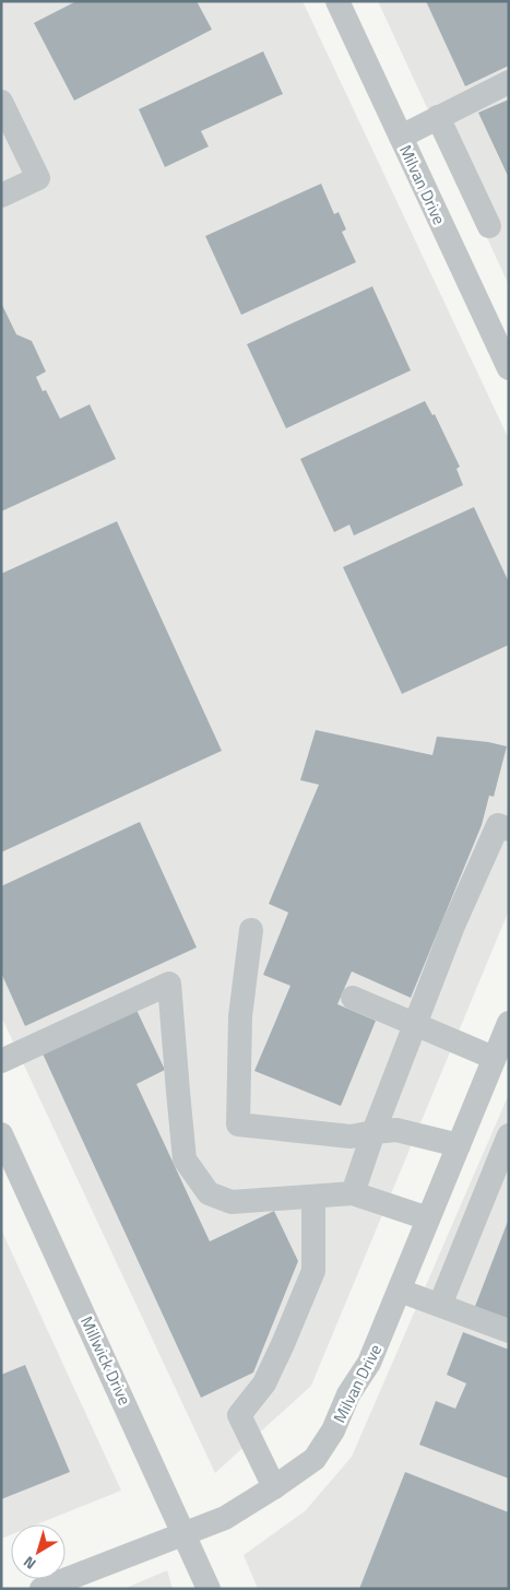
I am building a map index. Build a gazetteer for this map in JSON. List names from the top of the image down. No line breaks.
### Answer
{"streets":{"street":["Milvan Drive","Millwick Drive"]},"crossings":[["Milvan Drive","Millwick Drive"]],"north":"bottom left"}
